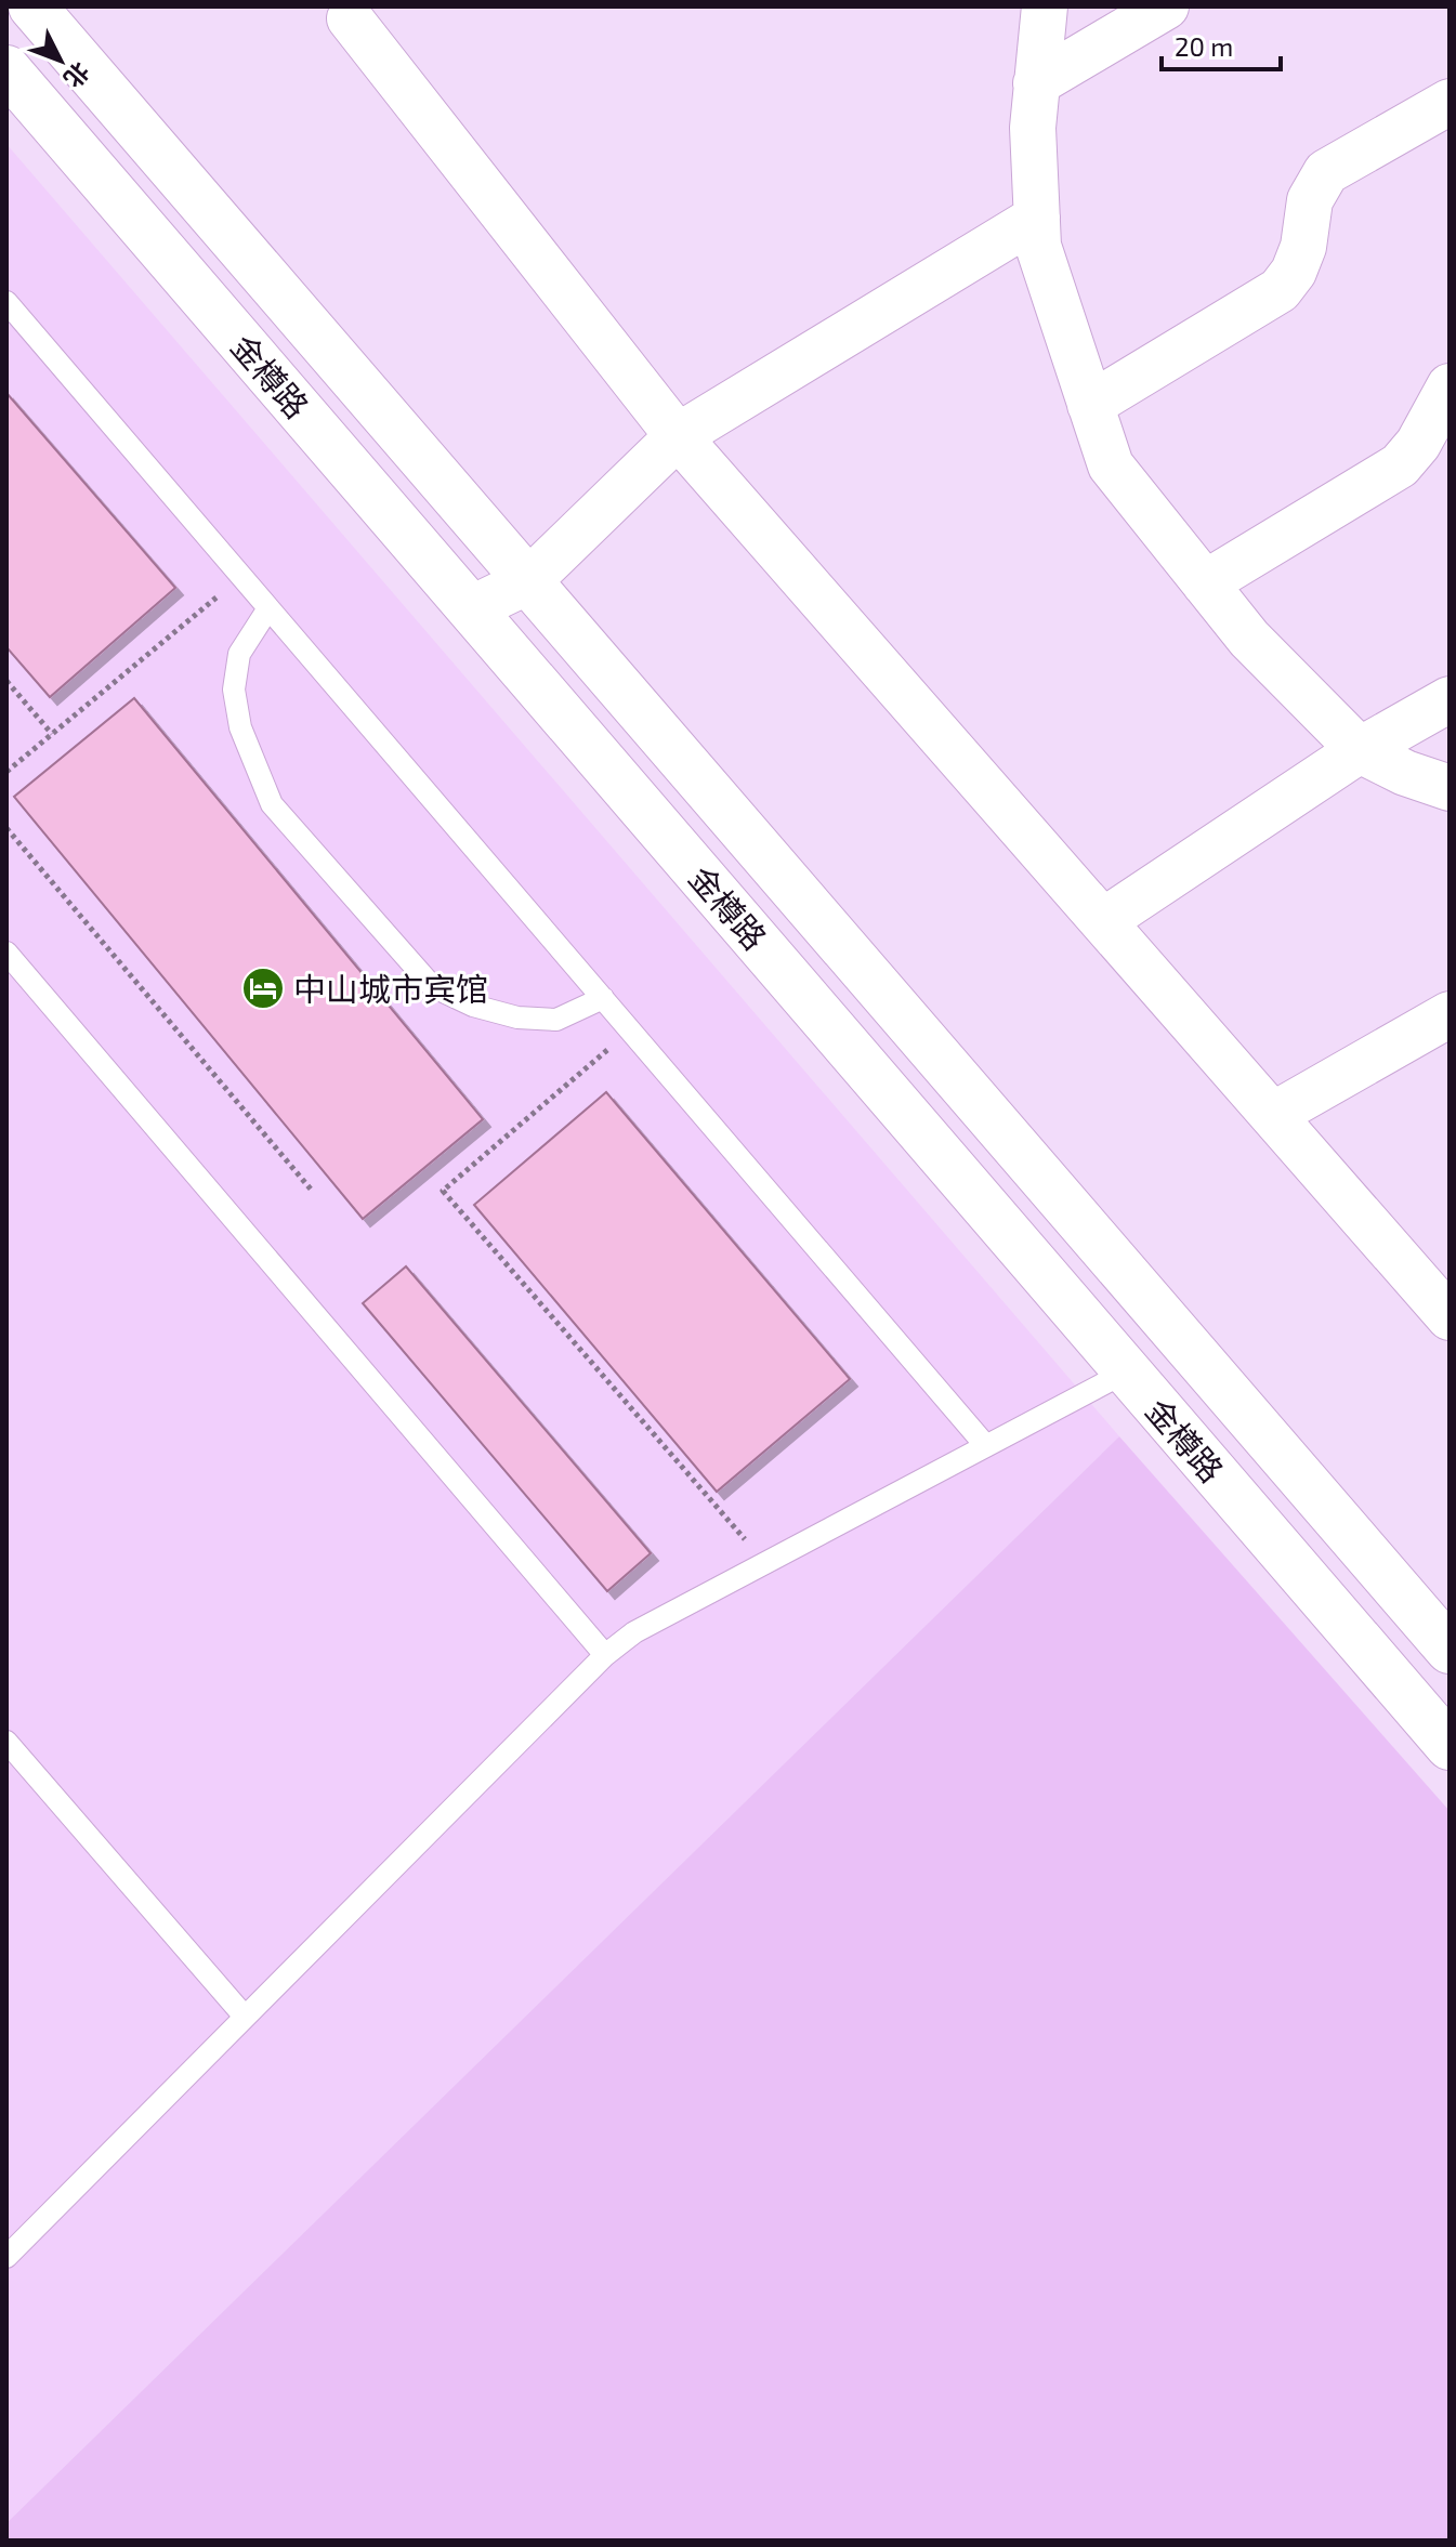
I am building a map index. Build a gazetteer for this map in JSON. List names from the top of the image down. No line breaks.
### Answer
{"streets":{"main road":["金樽路"]},"places":{"hotel":["中山城市宾馆"]},"scale_bar":"20 m","north":"bottom right"}
